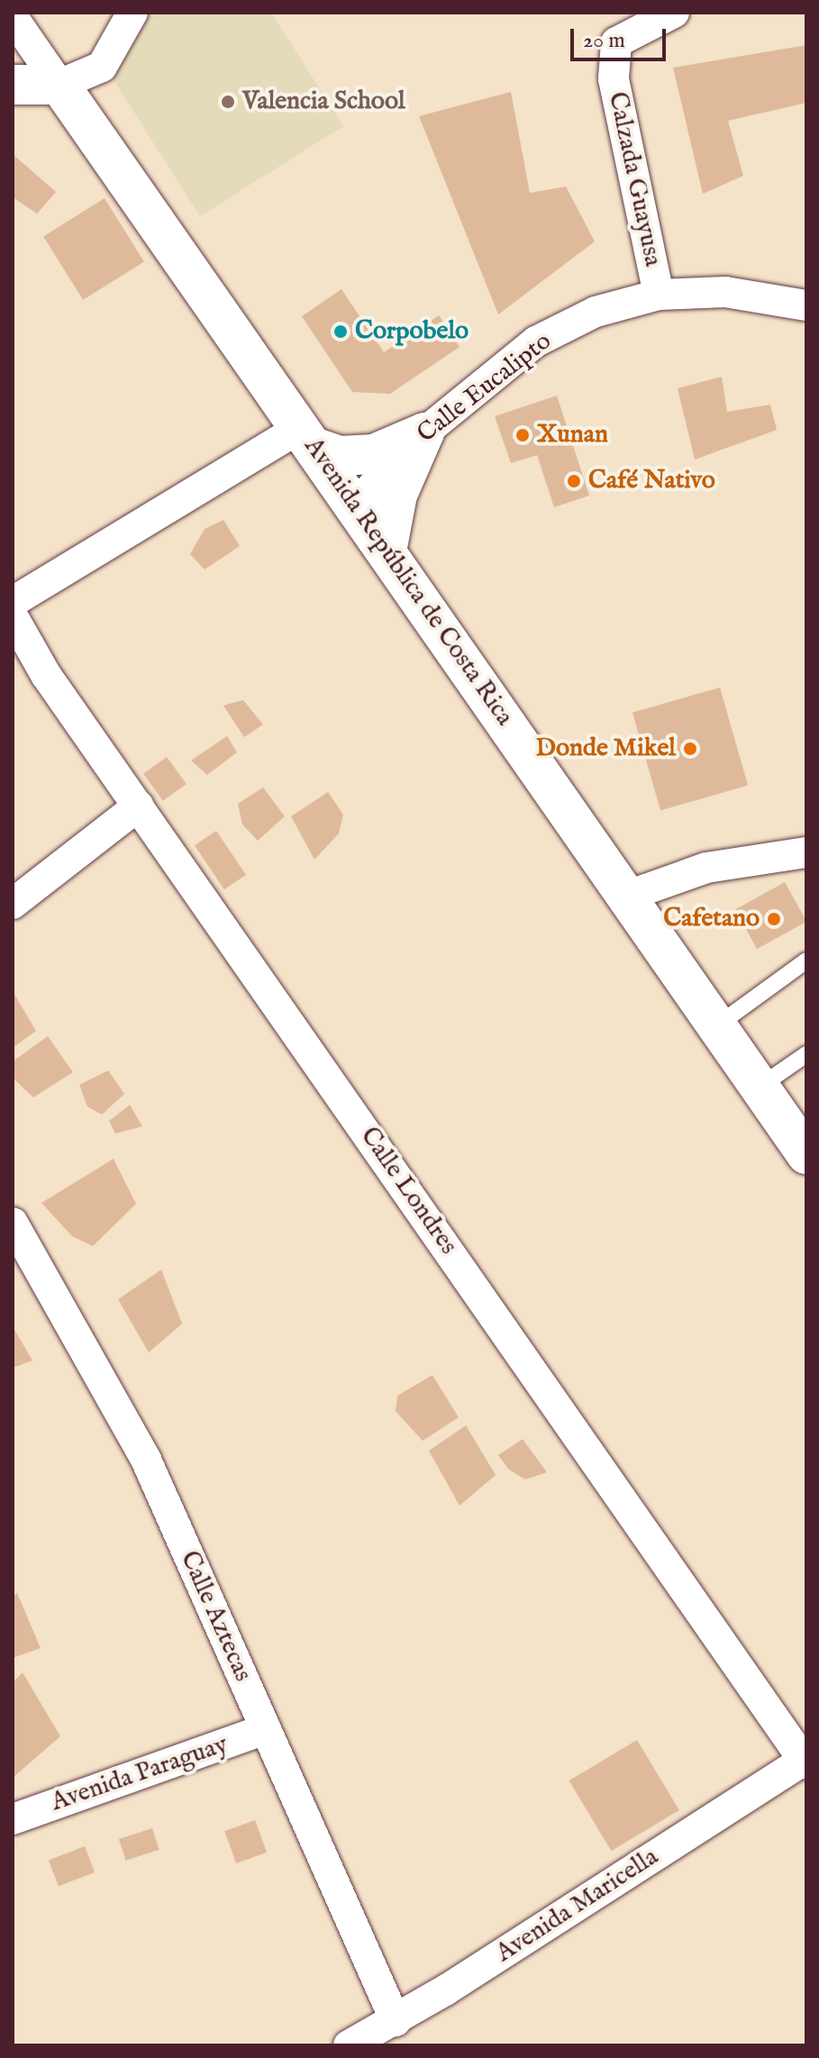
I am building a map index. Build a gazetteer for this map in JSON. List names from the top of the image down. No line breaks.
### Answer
{"streets":{"street":["Calzada Guayusa","Calle Eucalipto","Avenida República de Costa Rica","Calle Londres","Calle Aztecas","Avenida Paraguay","Avenida Maricella"]},"crossings":[["Calzada Guayusa","Calle Eucalipto"],["Calle Eucalipto","Avenida República de Costa Rica"],["Calle Londres","Avenida Maricella"],["Calle Aztecas","Avenida Paraguay"],["Calle Aztecas","Avenida Maricella"]],"places":["Valencia School","Corpobelo","Xunan","Café Nativo","Donde Mikel","Cafetano"],"scale_bar":"20 m"}
